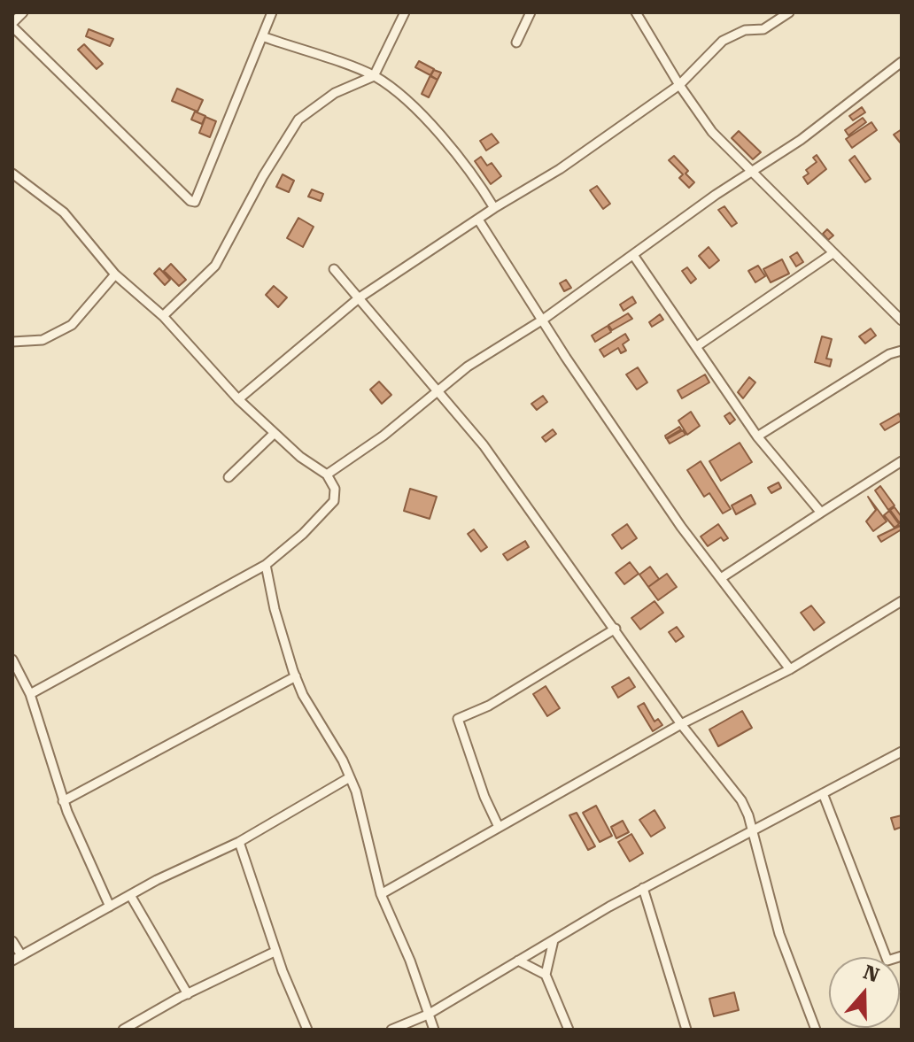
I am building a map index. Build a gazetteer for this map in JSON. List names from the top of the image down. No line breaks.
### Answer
{"north":"top"}
